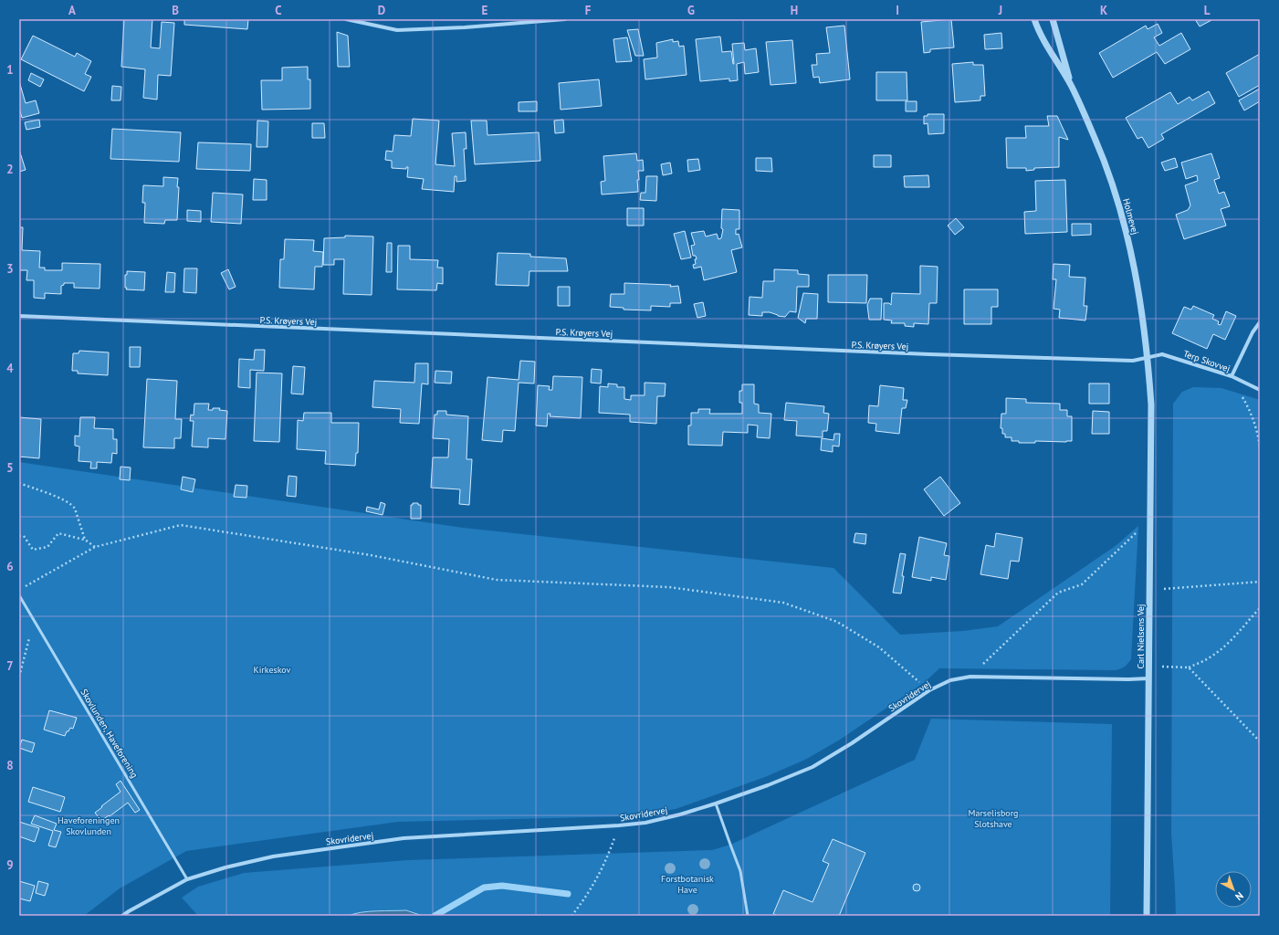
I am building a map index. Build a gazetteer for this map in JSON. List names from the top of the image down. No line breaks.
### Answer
{"streets":{"street":["Holmevej","P.S. Krøyers Vej","Terp Skovvej","Carl Nielsens Vej","Skovridervej"],"lane":["Skovlunden, Haveforening"]},"crossings":[["Holmevej","P.S. Krøyers Vej"],["Holmevej","Terp Skovvej"],["Holmevej","Carl Nielsens Vej"],["P.S. Krøyers Vej","Terp Skovvej"],["P.S. Krøyers Vej","Carl Nielsens Vej"],["Terp Skovvej","Carl Nielsens Vej"],["Carl Nielsens Vej","Skovridervej"],["Skovridervej","Skovlunden, Haveforening"]],"parks":["Kirkeskov","Marselisborg Slotshave","Haveforeningen Skovlunden","Forstbotanisk Have"],"north":"bottom right","grid":{"columns":["A","B","C","D","E","F","G","H","I","J","K","L"],"rows":["1","2","3","4","5","6","7","8","9"]}}
